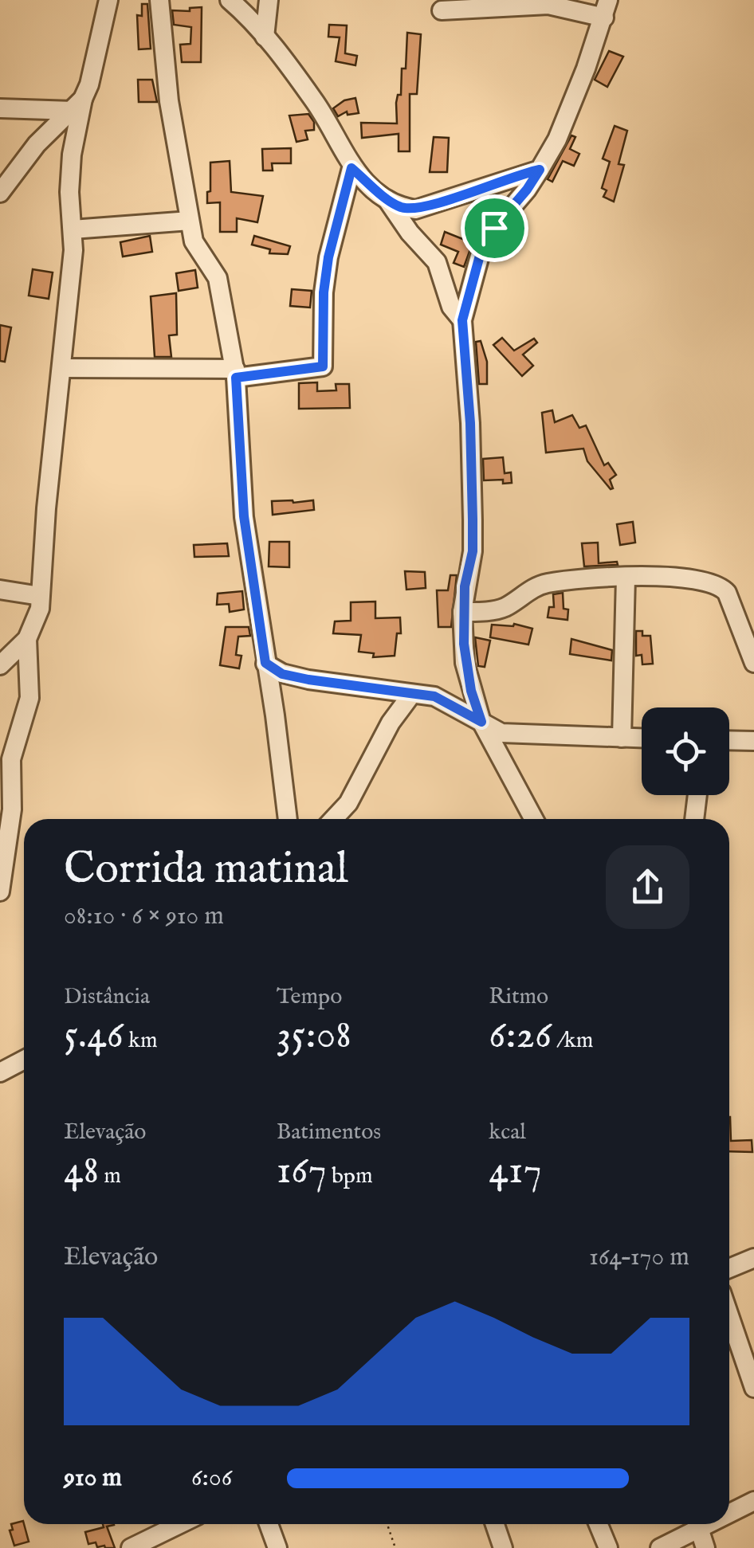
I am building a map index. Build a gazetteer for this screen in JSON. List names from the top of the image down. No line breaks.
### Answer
{"page":{"heading":["Corrida matinal","08:10 · 6 × 910 m"],"stats":[["Distância","5.46 km"],["Tempo","35:08"],["Ritmo","6:26 /km"],["Elevação","48 m"],["Batimentos","167 bpm"],["kcal","417"]],"chart":["Elevação","164–170 m"],"list":[{"name":"910 m","note":"6:06"}]}}
